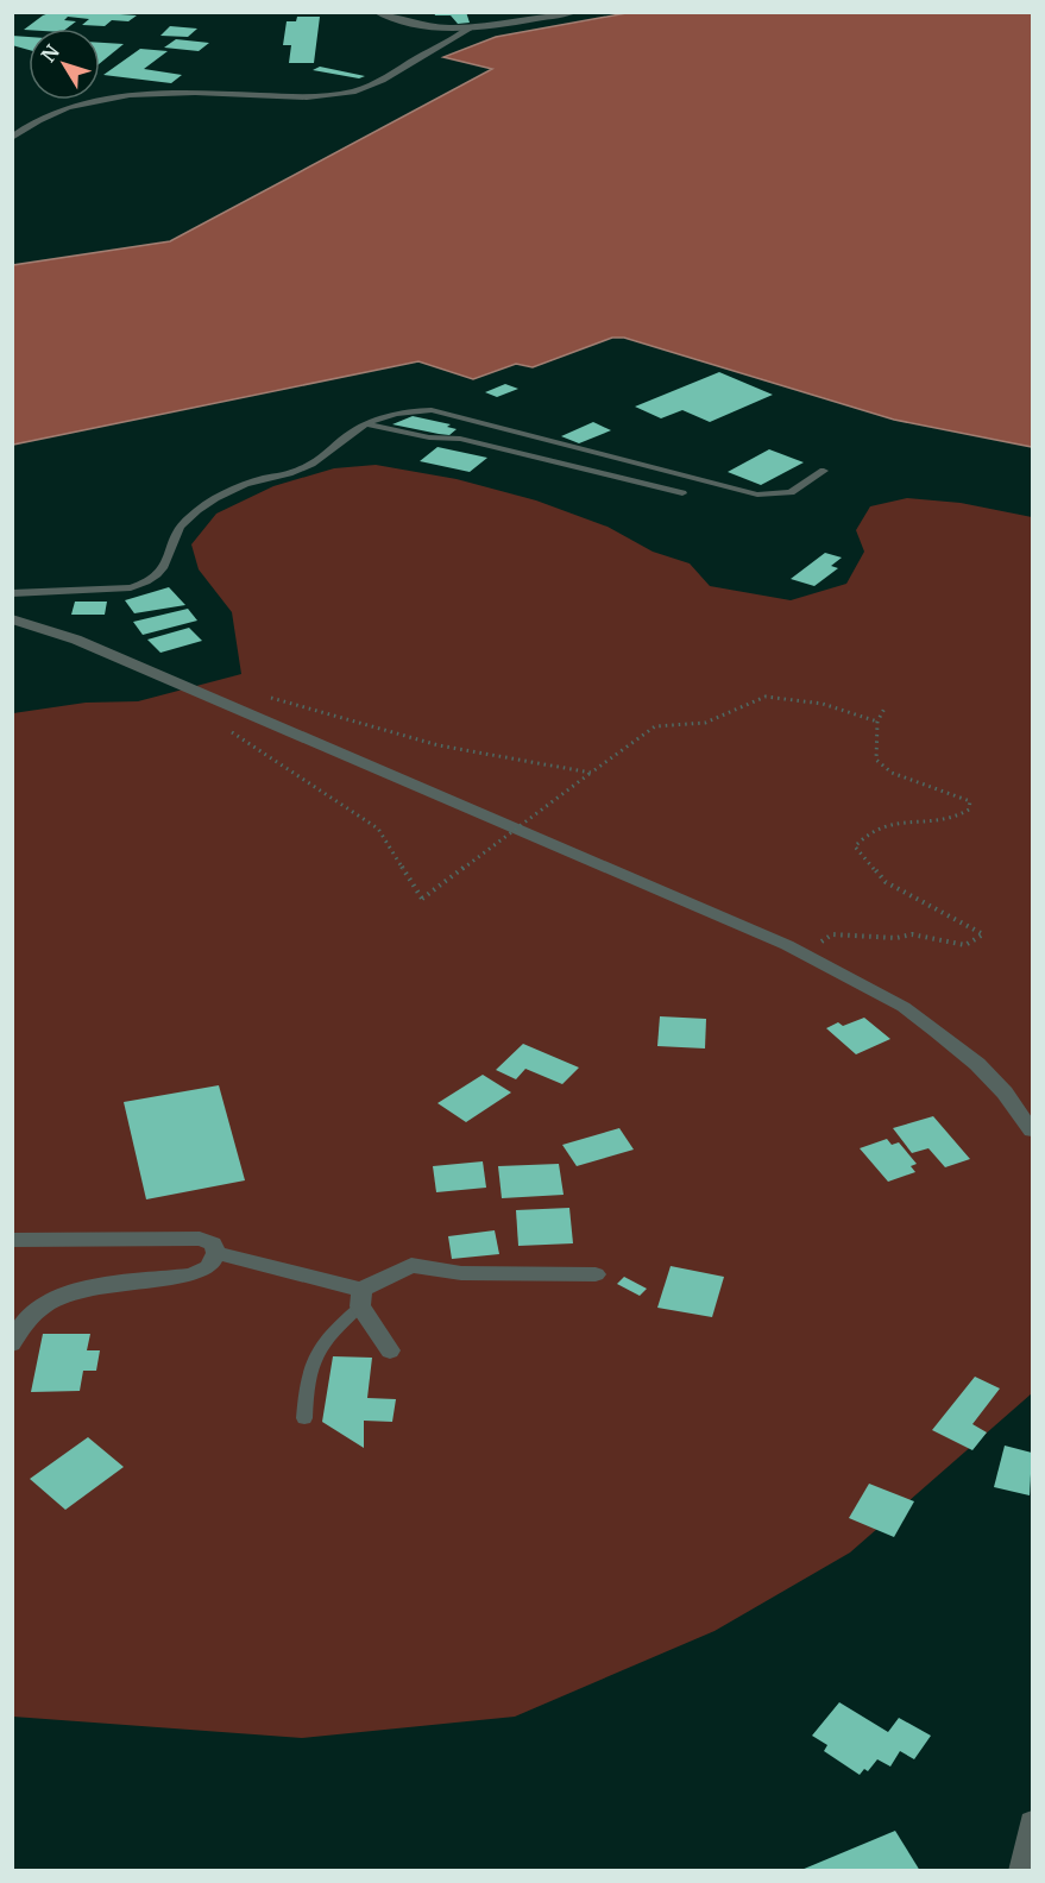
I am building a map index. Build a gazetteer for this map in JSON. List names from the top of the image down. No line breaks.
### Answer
{"north":"top left"}
